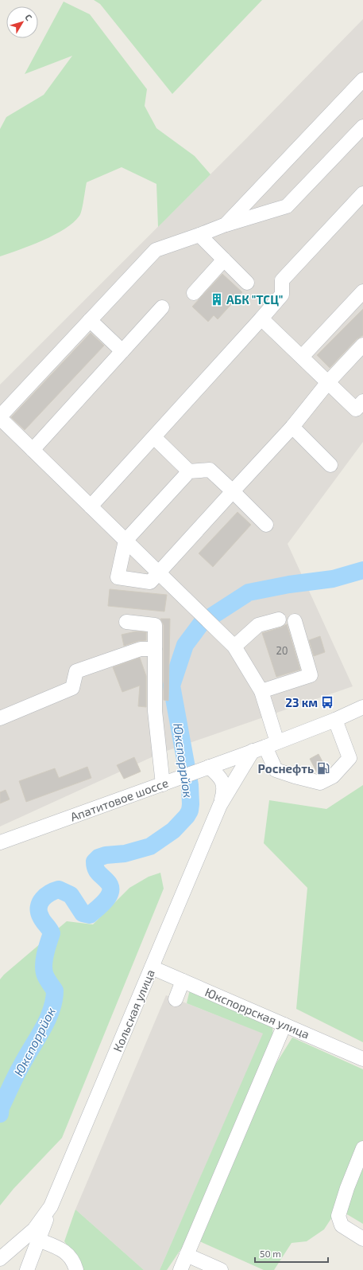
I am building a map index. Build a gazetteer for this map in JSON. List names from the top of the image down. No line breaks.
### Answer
{"streets":{"street":["Апатитовое шоссе","Кольская улица","Юкспоррская улица"]},"crossings":[["Апатитовое шоссе","Кольская улица"],["Кольская улица","Юкспоррская улица"]],"water":["Юкспоррйок"],"places":{"building":["АБК \"ТСЦ\""],"bus stop":["23 км"],"fuel station":["Роснефть"]},"house_numbers":["20"],"scale_bar":"50 m","north":"top right"}
